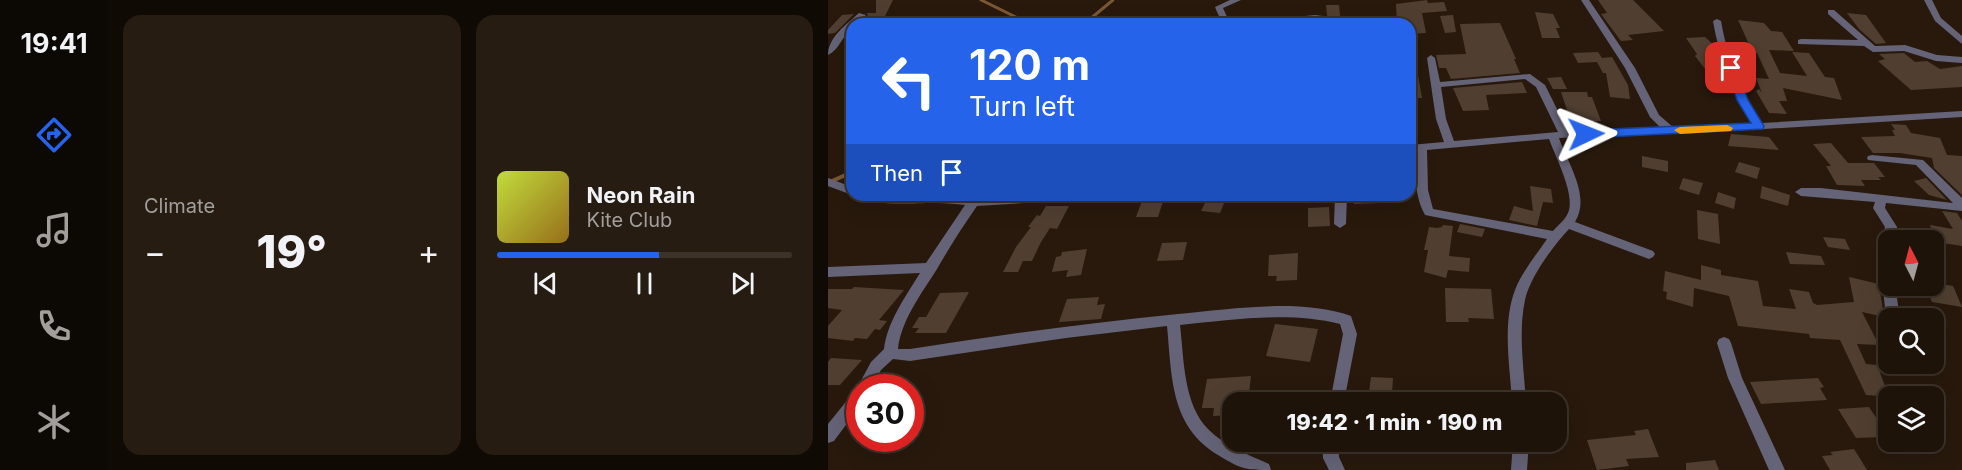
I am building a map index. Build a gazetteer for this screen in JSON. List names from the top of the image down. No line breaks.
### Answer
{"north":"top","page":{"tabs":"19:41","tile":"Climate","turn":["120 m","Turn left"],"then":"Then","song":["Neon Rain","Kite Club"],"heat":["−","19°","+"],"limit":"30","trip":"19:42 · 1 min · 190 m"}}
